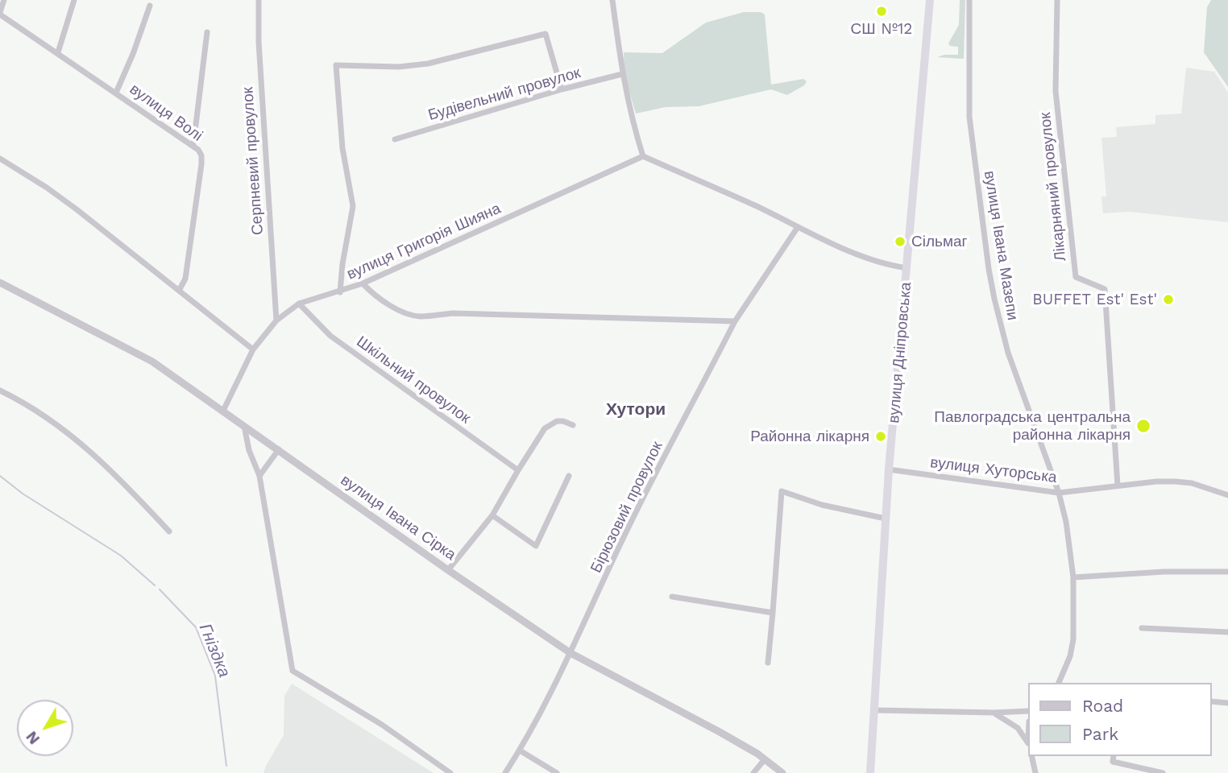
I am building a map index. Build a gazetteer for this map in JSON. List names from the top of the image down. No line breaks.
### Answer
{"streets":{"highway":["вулиця Дніпровська"],"street":["Будівельний провулок","вулиця Волі","Серпневий провулок","Лікарняний провулок","вулиця Григорія Шияна","вулиця Івана Мазепи","Шкільний провулок","вулиця Хуторська","Бірюзовий провулок","вулиця Івана Сірка"]},"crossings":[["Серпневий провулок","вулиця Григорія Шияна"],["Лікарняний провулок","вулиця Хуторська"],["вулиця Григорія Шияна","Шкільний провулок"],["вулиця Григорія Шияна","вулиця Івана Сірка"],["вулиця Івана Мазепи","вулиця Хуторська"],["вулиця Дніпровська","вулиця Хуторська"],["Бірюзовий провулок","вулиця Івана Сірка"]],"districts":["Хутори"],"water":["Гніздка"],"places":["СШ №12","Сільмаг","BUFFET Est' Est'","Павлоградська центральна районна лікарня","Районна лікарня"],"legend":["Road","Park"],"north":"bottom left"}
